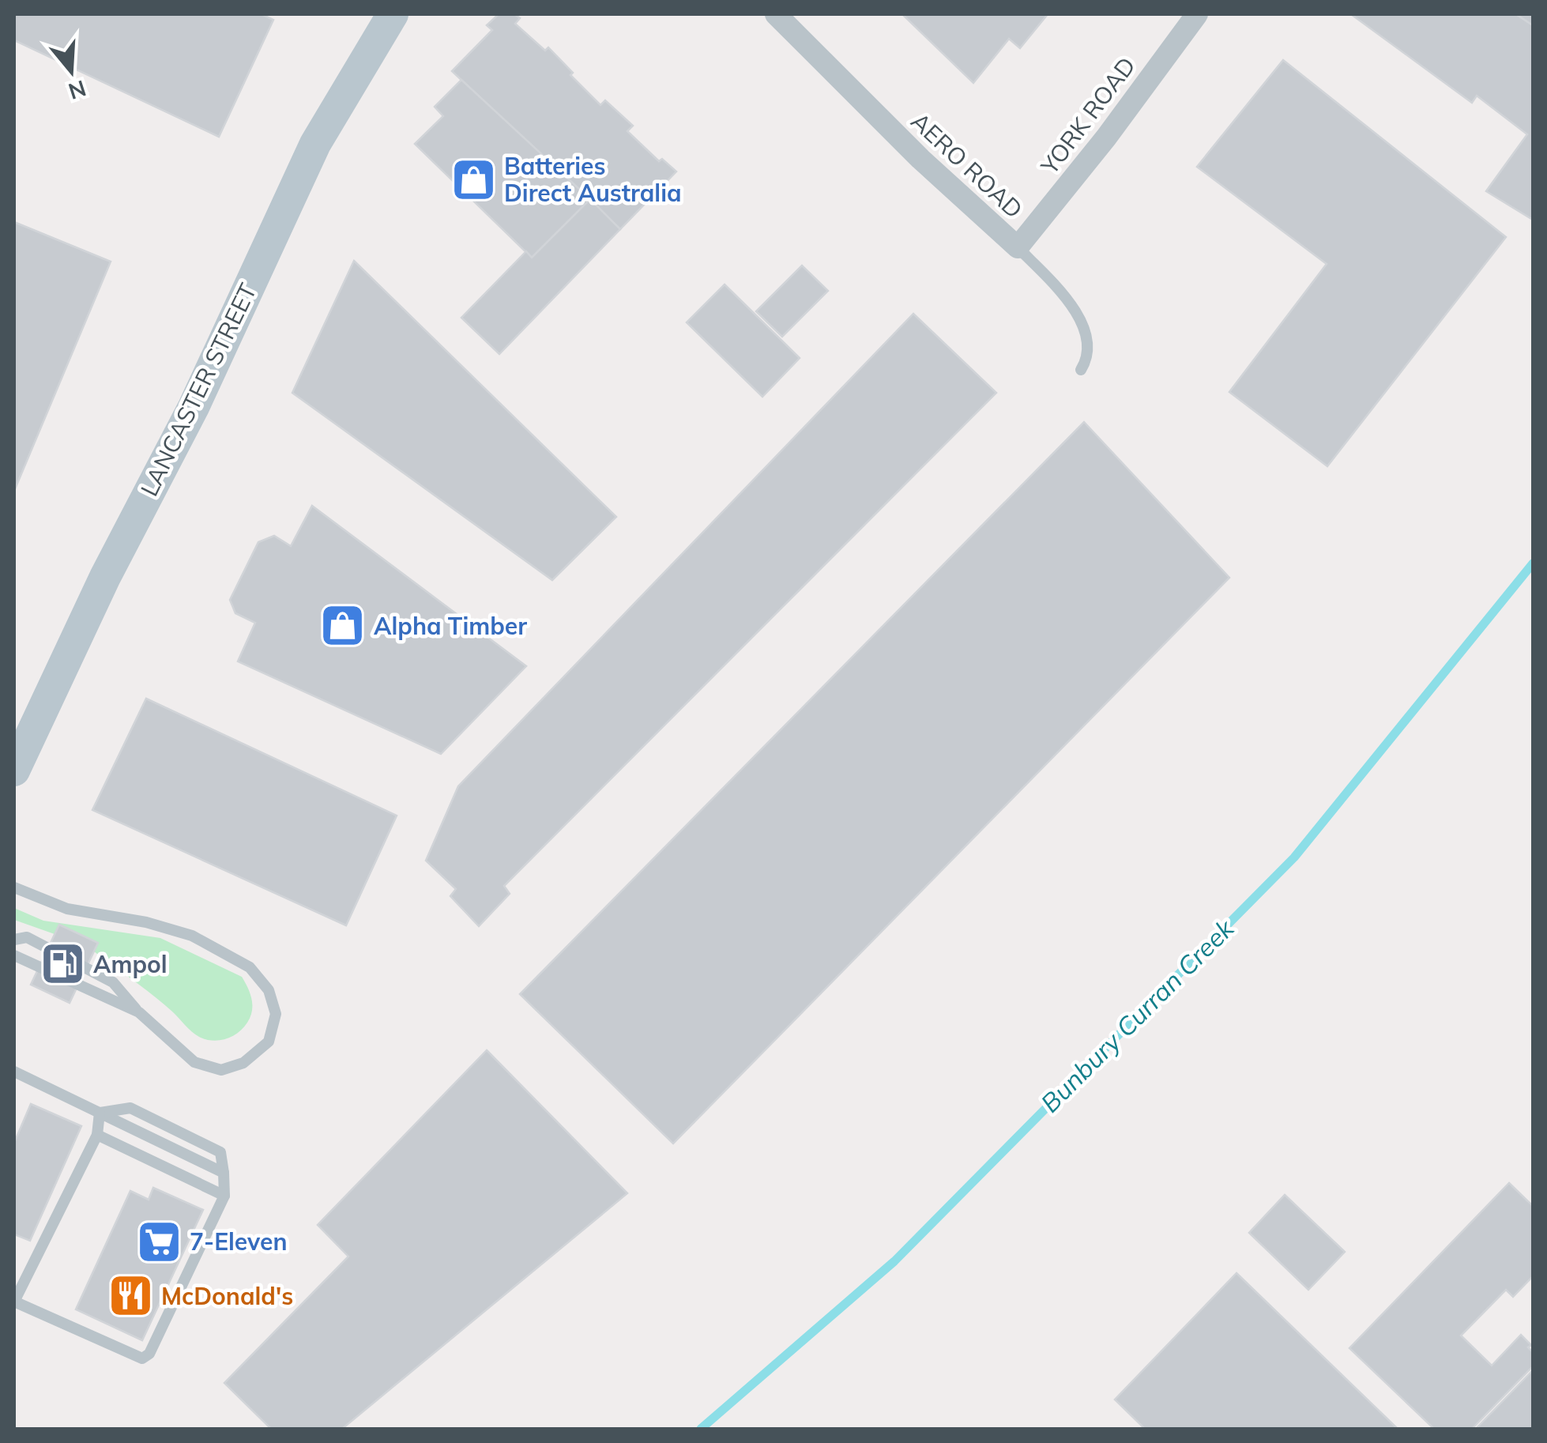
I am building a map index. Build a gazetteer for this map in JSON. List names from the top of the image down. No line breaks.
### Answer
{"streets":{"street":["YORK ROAD","AERO ROAD","LANCASTER STREET"]},"crossings":[["YORK ROAD","AERO ROAD"]],"water":["Bunbury Curran Creek"],"places":{"shop":["Batteries Direct Australia","Alpha Timber"],"fuel station":["Ampol"],"supermarket":["7-Eleven"],"restaurant":["McDonald's"]},"north":"bottom"}
